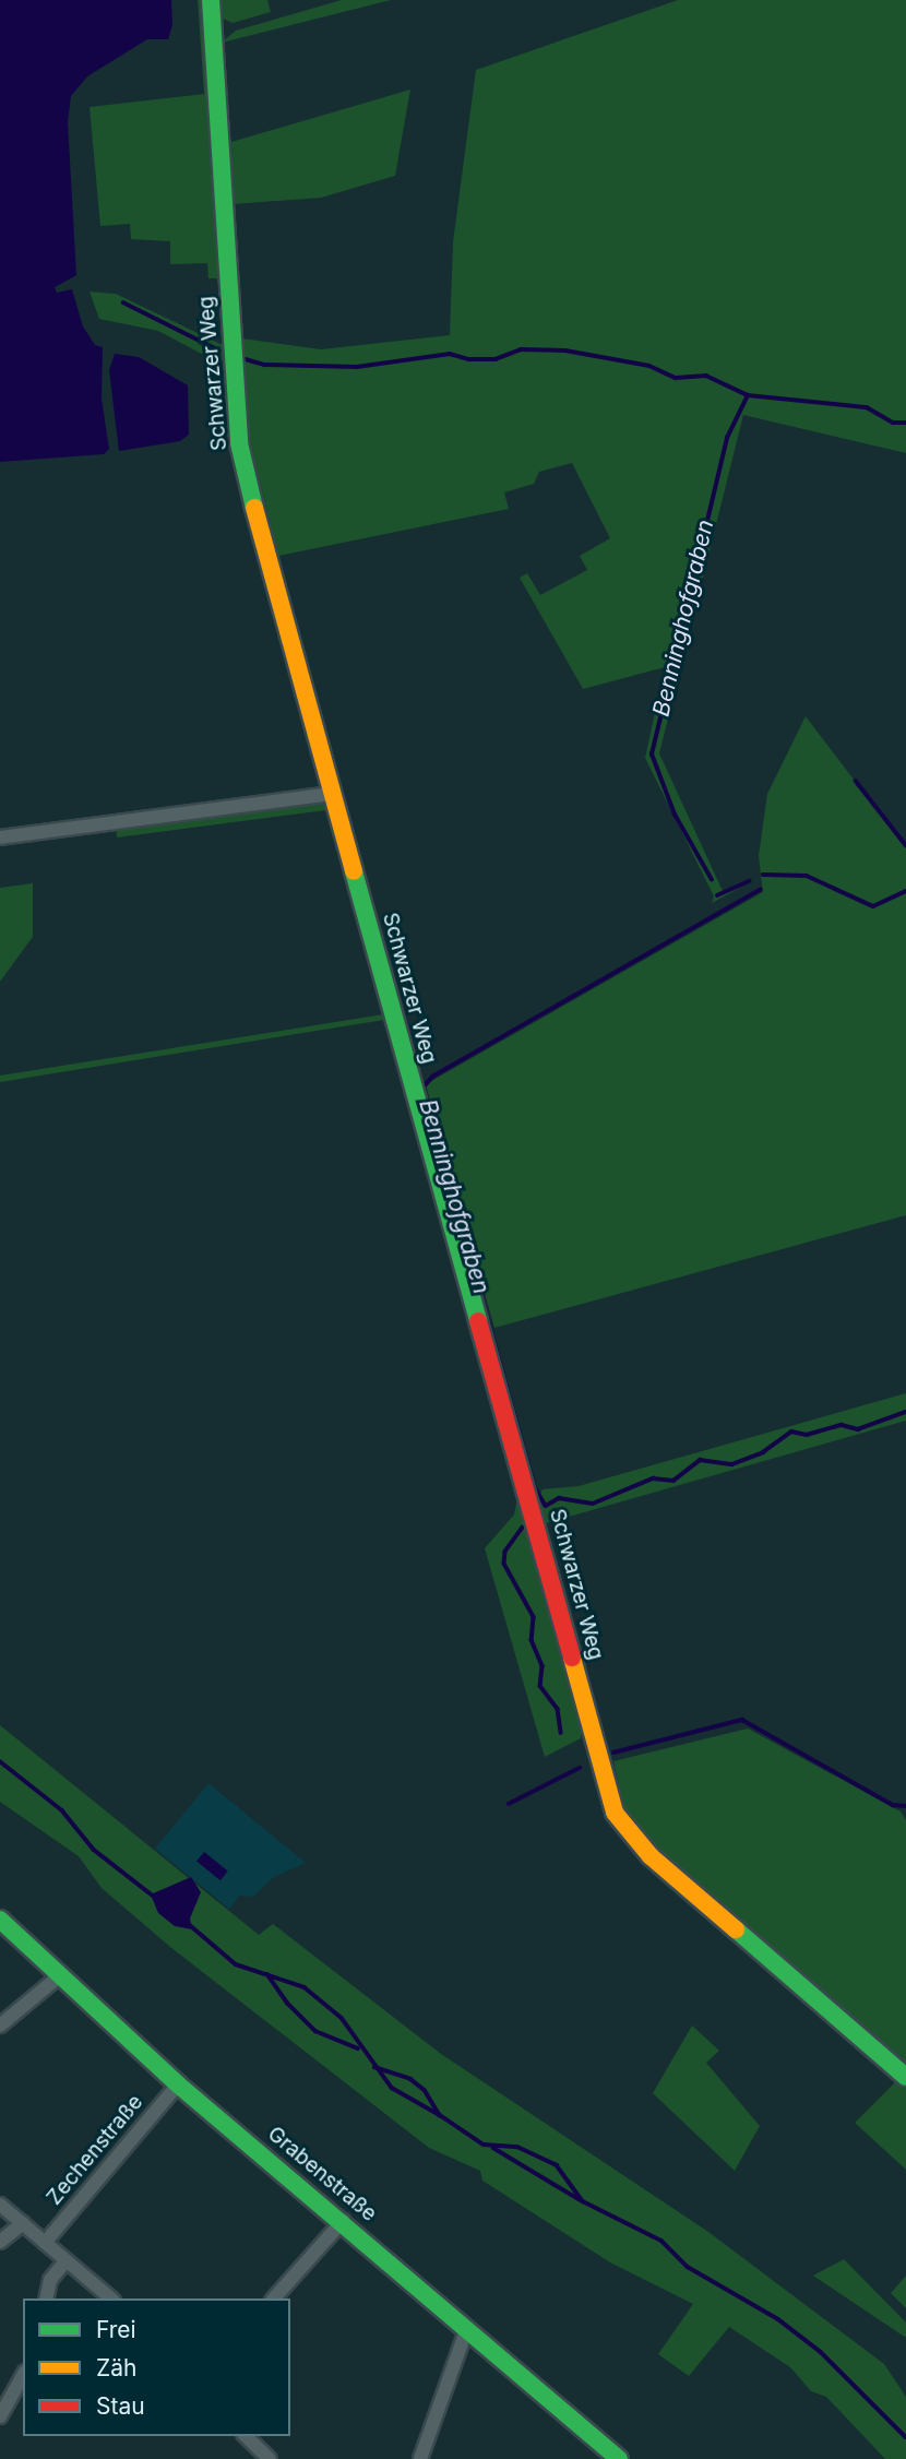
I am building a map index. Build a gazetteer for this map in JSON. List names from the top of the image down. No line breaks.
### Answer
{"streets":{"street":["Schwarzer Weg","Zechenstraße","Grabenstraße"]},"crossings":[["Zechenstraße","Grabenstraße"]],"water":["Benninghofgraben"],"legend":["Frei","Zäh","Stau"]}
